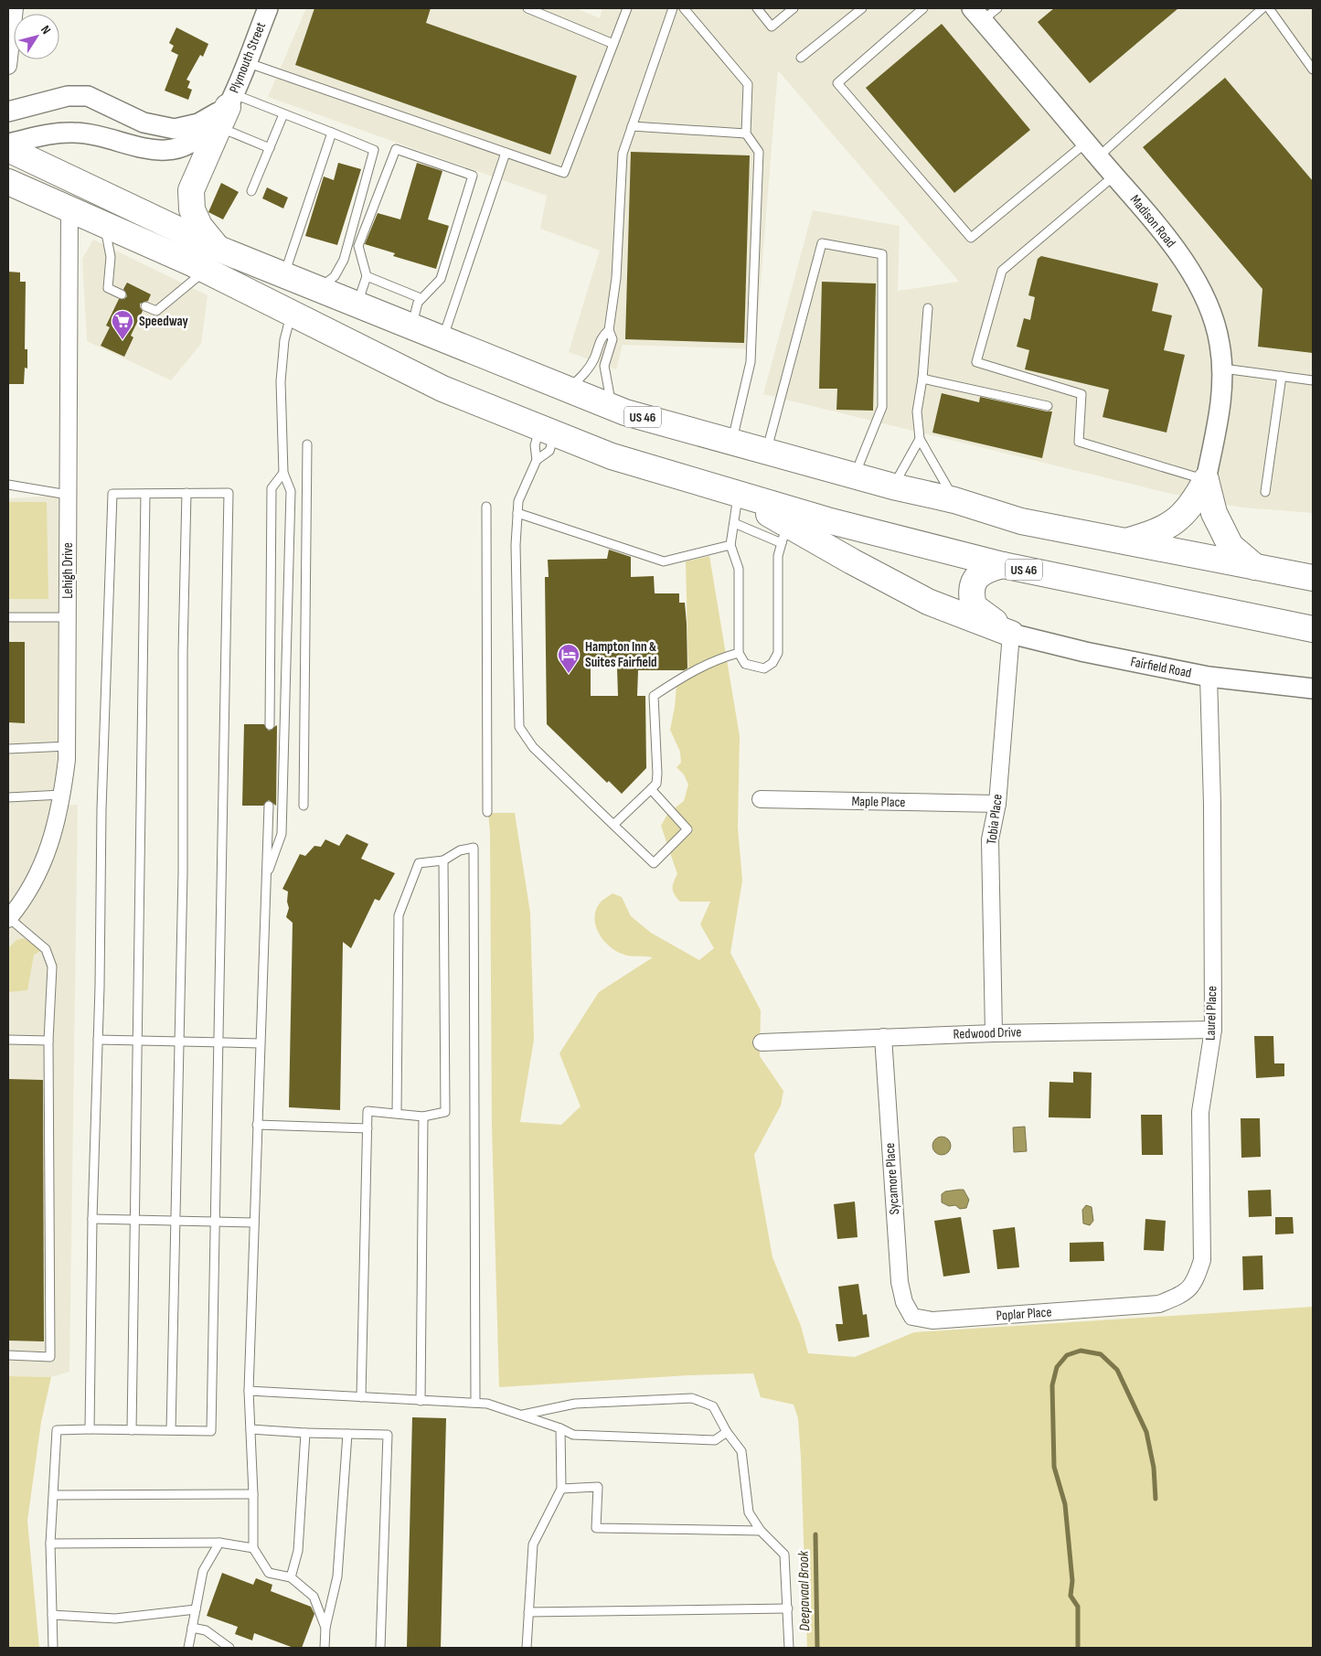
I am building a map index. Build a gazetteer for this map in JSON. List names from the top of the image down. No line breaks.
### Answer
{"streets":{"highway":["US 46"],"street":["Plymouth Street","Madison Road","Lehigh Drive","Fairfield Road","Maple Place","Tobia Place","Laurel Place","Redwood Drive","Sycamore Place","Poplar Place"]},"crossings":[["US 46","Lehigh Drive"],["Fairfield Road","Tobia Place"],["Fairfield Road","Laurel Place"],["Maple Place","Tobia Place"],["Tobia Place","Redwood Drive"],["Laurel Place","Redwood Drive"],["Laurel Place","Poplar Place"],["Redwood Drive","Sycamore Place"],["Sycamore Place","Poplar Place"]],"water":["Deepavaal Brook"],"places":{"supermarket":["Speedway"],"hotel":["Hampton Inn & Suites Fairfield"]},"north":"top right"}
